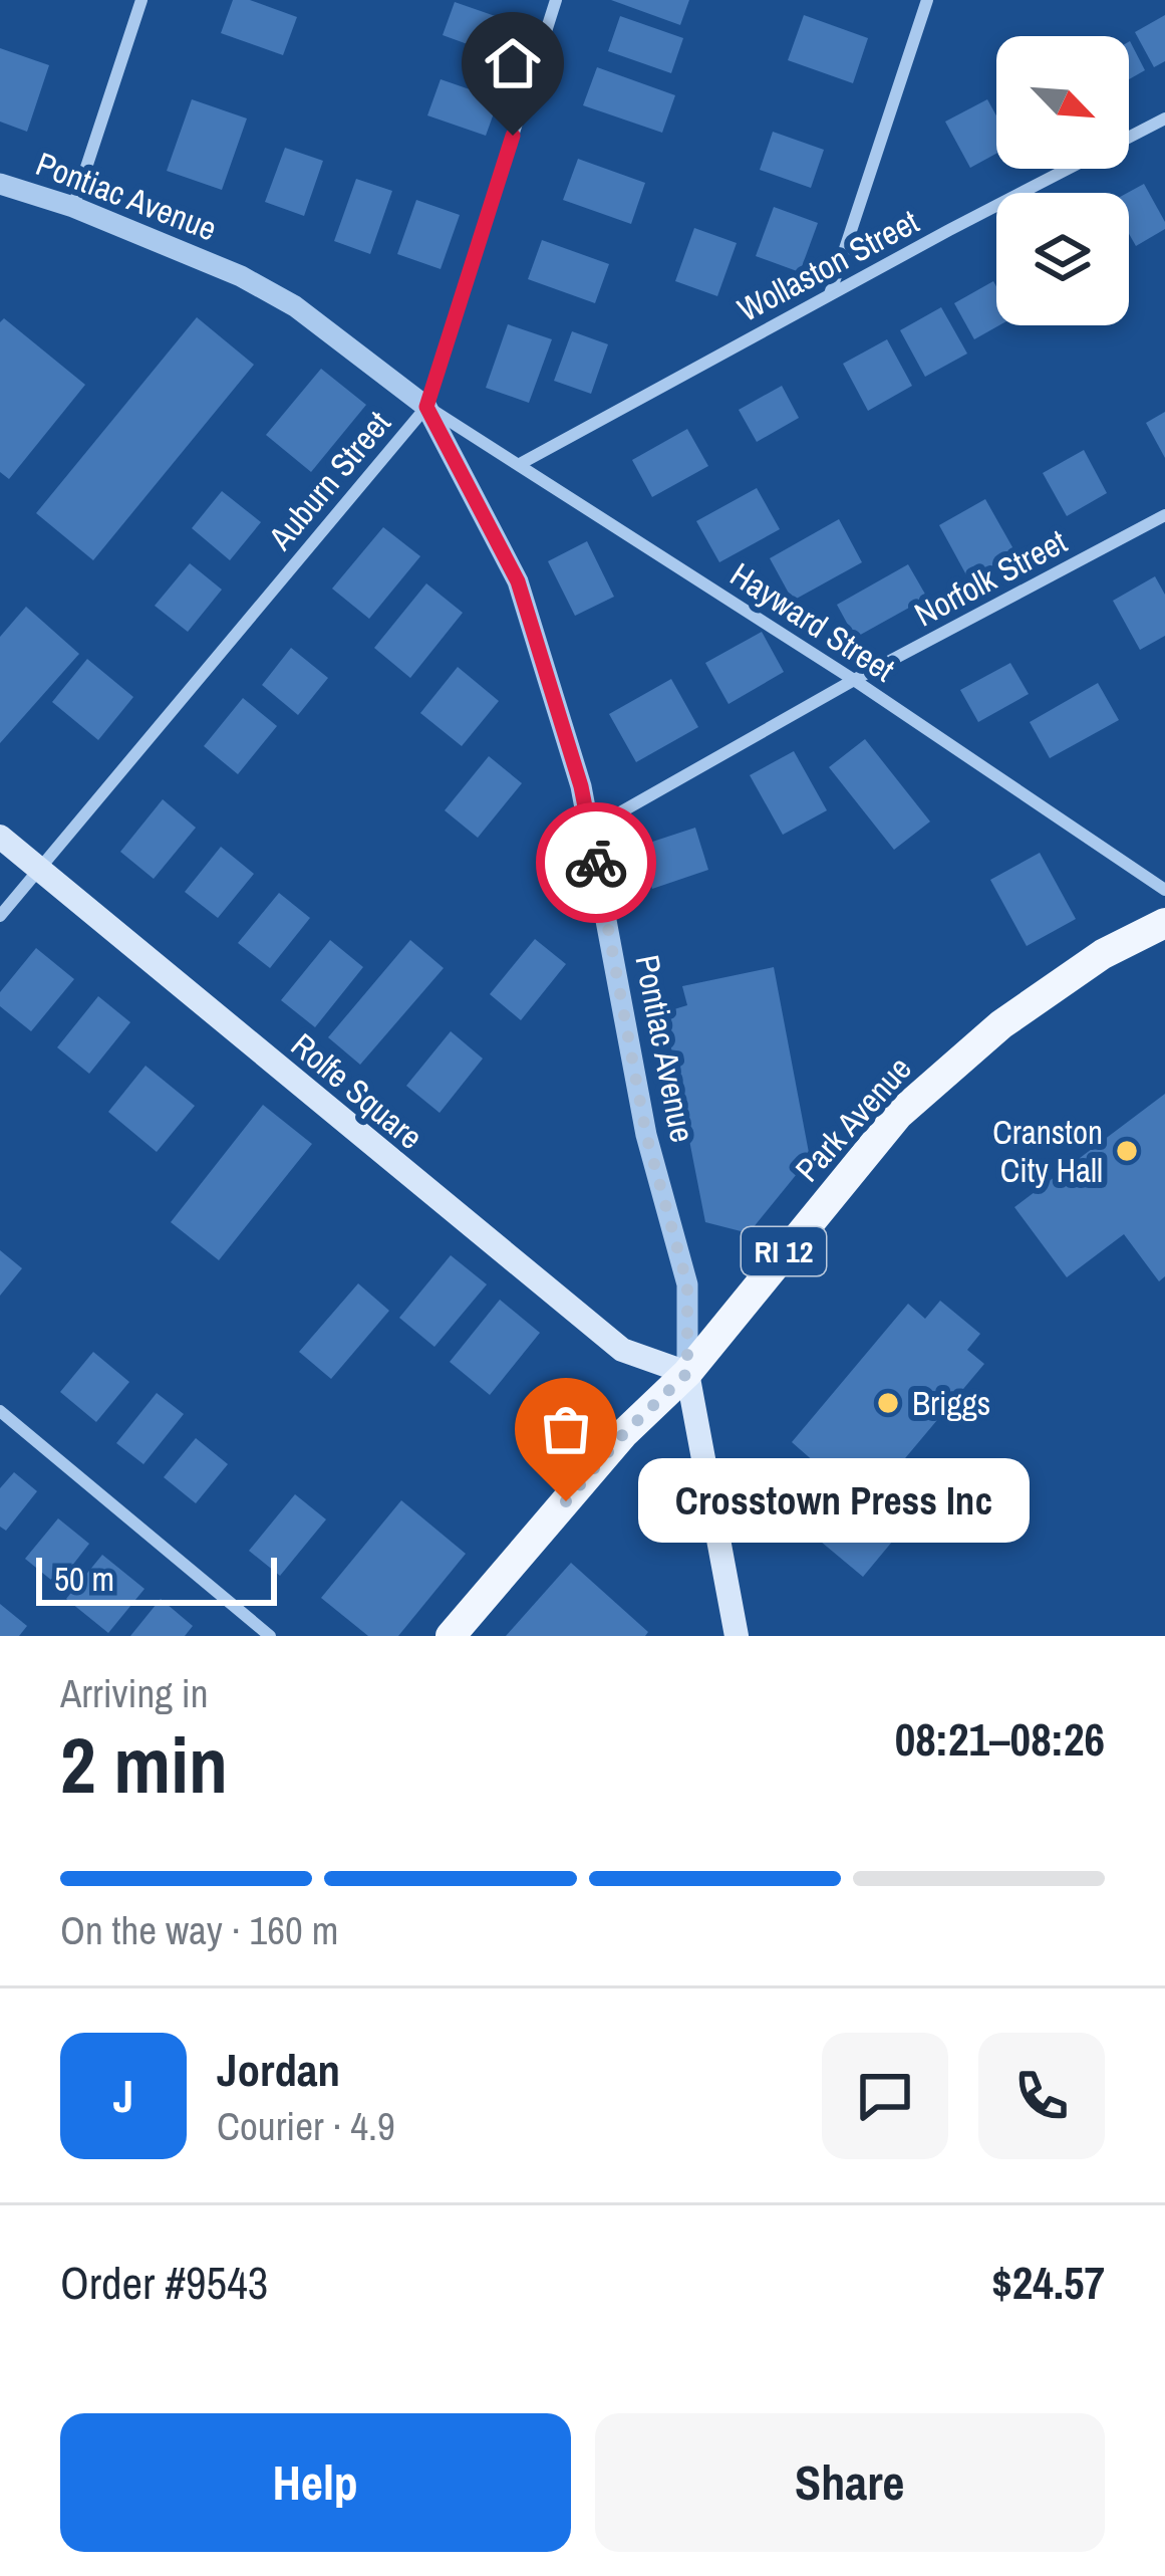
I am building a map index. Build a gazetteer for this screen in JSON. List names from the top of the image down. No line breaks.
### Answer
{"streets":{"main road":["Pontiac Avenue","Rolfe Square","Park Avenue","RI 12"],"street":["Wollaston Street","Auburn Street","Norfolk Street","Hayward Street"]},"crossings":[["Pontiac Avenue","Auburn Street"],["Pontiac Avenue","Norfolk Street"],["Pontiac Avenue","Hayward Street"],["Pontiac Avenue","Rolfe Square"],["Pontiac Avenue","Park Avenue"],["Wollaston Street","Hayward Street"],["Auburn Street","Hayward Street"],["Auburn Street","Rolfe Square"],["Norfolk Street","Hayward Street"],["Rolfe Square","Park Avenue"]],"places":["Cranston City Hall","Briggs","Crosstown Press Inc"],"scale_bar":"50 m","north":"bottom right","page":{"bubble":"Crosstown Press Inc","scale":"50 m","heading":["2 min","Arriving in","08:21–08:26"],"panel":["Jordan","Courier · 4.9","Order #9543","$24.57"],"bar":"On the way · 160 m","round":"J","buttons":["Help","Share"]}}
